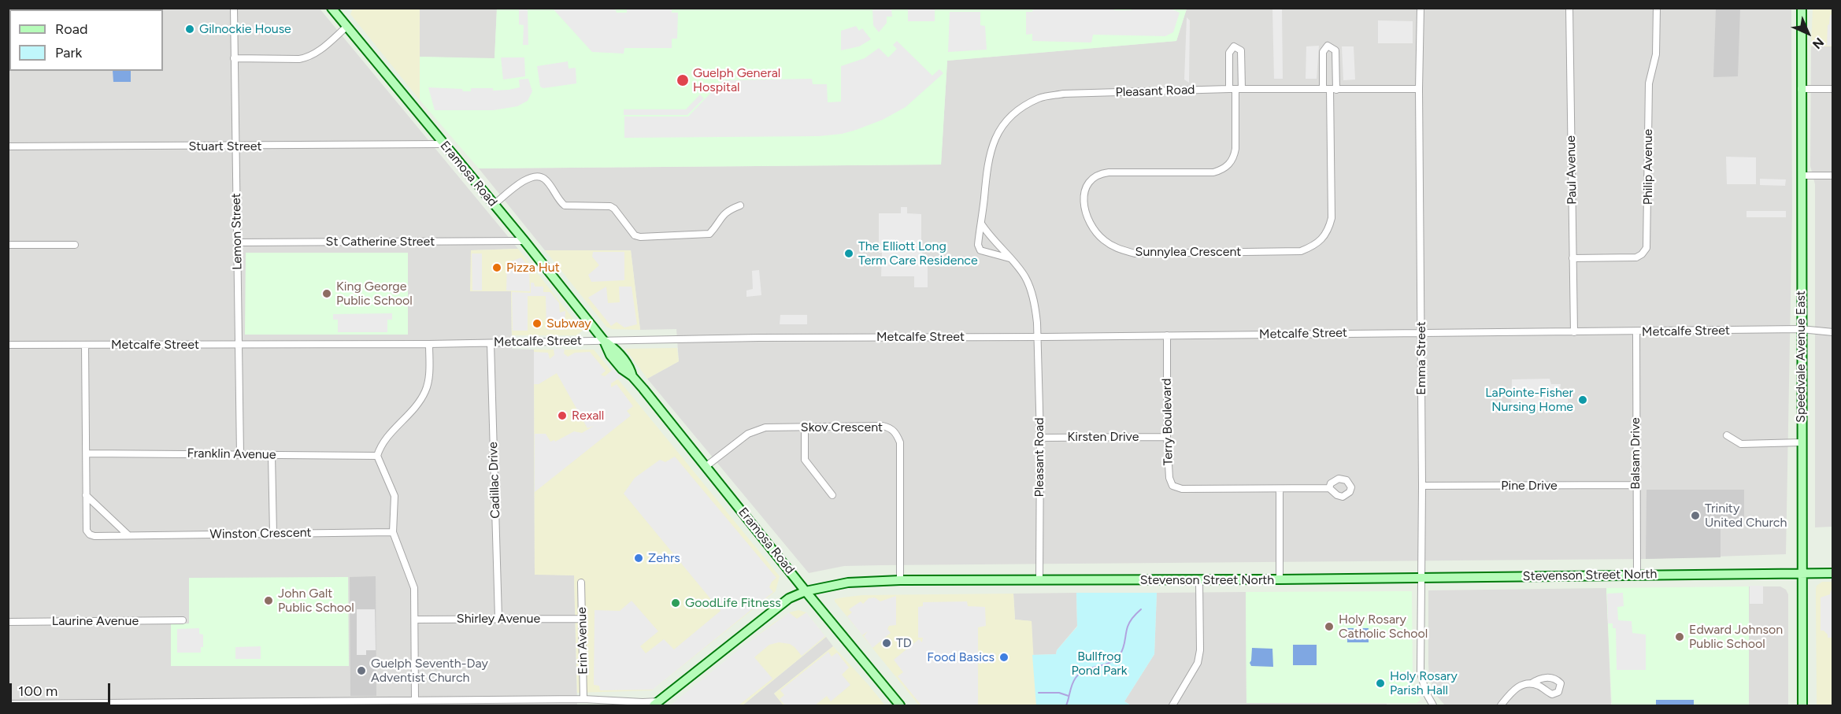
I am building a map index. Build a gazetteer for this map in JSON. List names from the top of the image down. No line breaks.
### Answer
{"streets":{"main road":["Eramosa Road","Speedvale Avenue East","Stevenson Street North"],"street":["Pleasant Road","Stuart Street","Philip Avenue","Paul Avenue","Lemon Street","St Catherine Street","Sunnylea Crescent","Metcalfe Street","Emma Street","Terry Boulevard","Skov Crescent","Kirsten Drive","Balsam Drive","Franklin Avenue","Cadillac Drive","Pine Drive","Winston Crescent","Shirley Avenue","Laurine Avenue","Erin Avenue"]},"crossings":[["Pleasant Road","Sunnylea Crescent"],["Pleasant Road","Metcalfe Street"],["Pleasant Road","Emma Street"],["Pleasant Road","Kirsten Drive"],["Pleasant Road","Stevenson Street North"],["Stuart Street","Eramosa Road"],["Stuart Street","Lemon Street"],["Philip Avenue","Paul Avenue"],["Paul Avenue","Metcalfe Street"],["Eramosa Road","St Catherine Street"],["Eramosa Road","Metcalfe Street"],["Eramosa Road","Skov Crescent"],["Eramosa Road","Stevenson Street North"],["Lemon Street","St Catherine Street"],["Lemon Street","Metcalfe Street"],["Lemon Street","Franklin Avenue"],["Metcalfe Street","Speedvale Avenue East"],["Metcalfe Street","Emma Street"],["Metcalfe Street","Terry Boulevard"],["Metcalfe Street","Balsam Drive"],["Metcalfe Street","Cadillac Drive"],["Metcalfe Street","Winston Crescent"],["Speedvale Avenue East","Stevenson Street North"],["Emma Street","Pine Drive"],["Emma Street","Stevenson Street North"],["Terry Boulevard","Kirsten Drive"],["Skov Crescent","Stevenson Street North"],["Balsam Drive","Pine Drive"],["Balsam Drive","Stevenson Street North"],["Franklin Avenue","Winston Crescent"],["Cadillac Drive","Shirley Avenue"],["Shirley Avenue","Erin Avenue"]],"parks":["Bullfrog Pond Park"],"places":["Gilnockie House","Guelph General Hospital","The Elliott Long Term Care Residence","Pizza Hut","King George Public School","Subway","LaPointe-Fisher Nursing Home","Rexall","Trinity United Church","Zehrs","John Galt Public School","GoodLife Fitness","Holy Rosary Catholic School","Edward Johnson Public School","TD","Food Basics","Guelph Seventh-Day Adventist Church","Holy Rosary Parish Hall"],"legend":["Road","Park"],"scale_bar":"100 m","north":"bottom right"}
